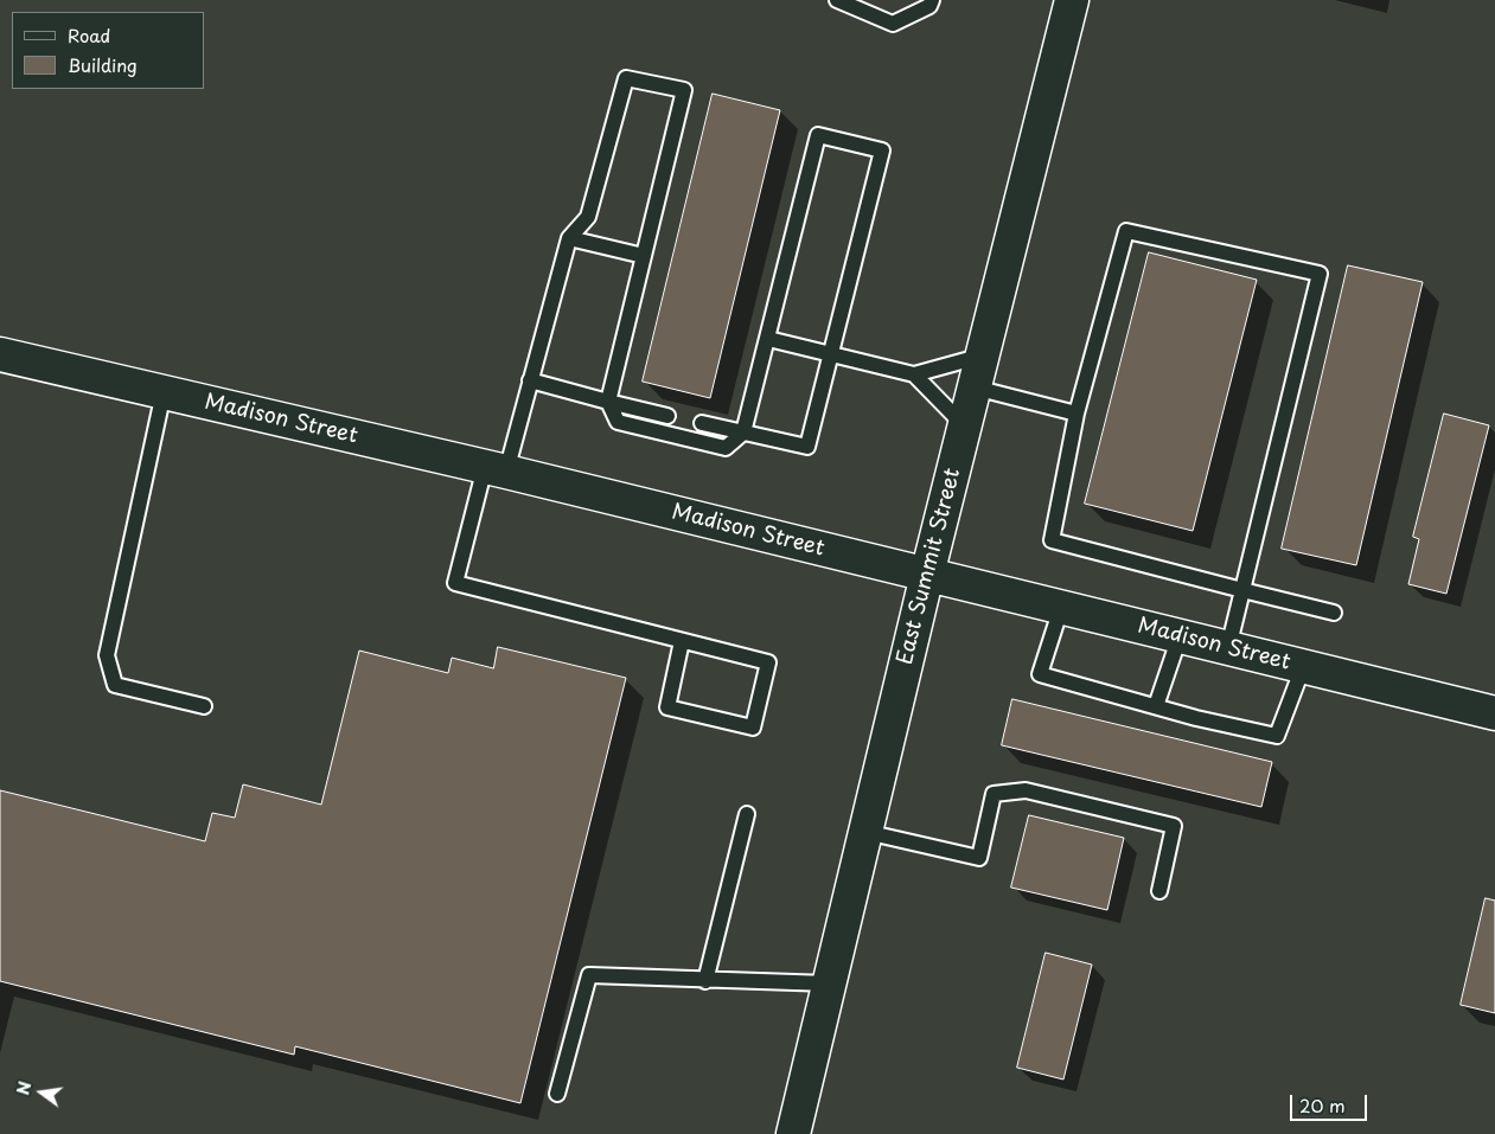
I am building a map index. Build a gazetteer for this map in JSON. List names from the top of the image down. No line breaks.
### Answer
{"streets":{"street":["Madison Street","East Summit Street"]},"crossings":[["Madison Street","East Summit Street"]],"legend":["Road","Building"],"scale_bar":"20 m","north":"left"}
